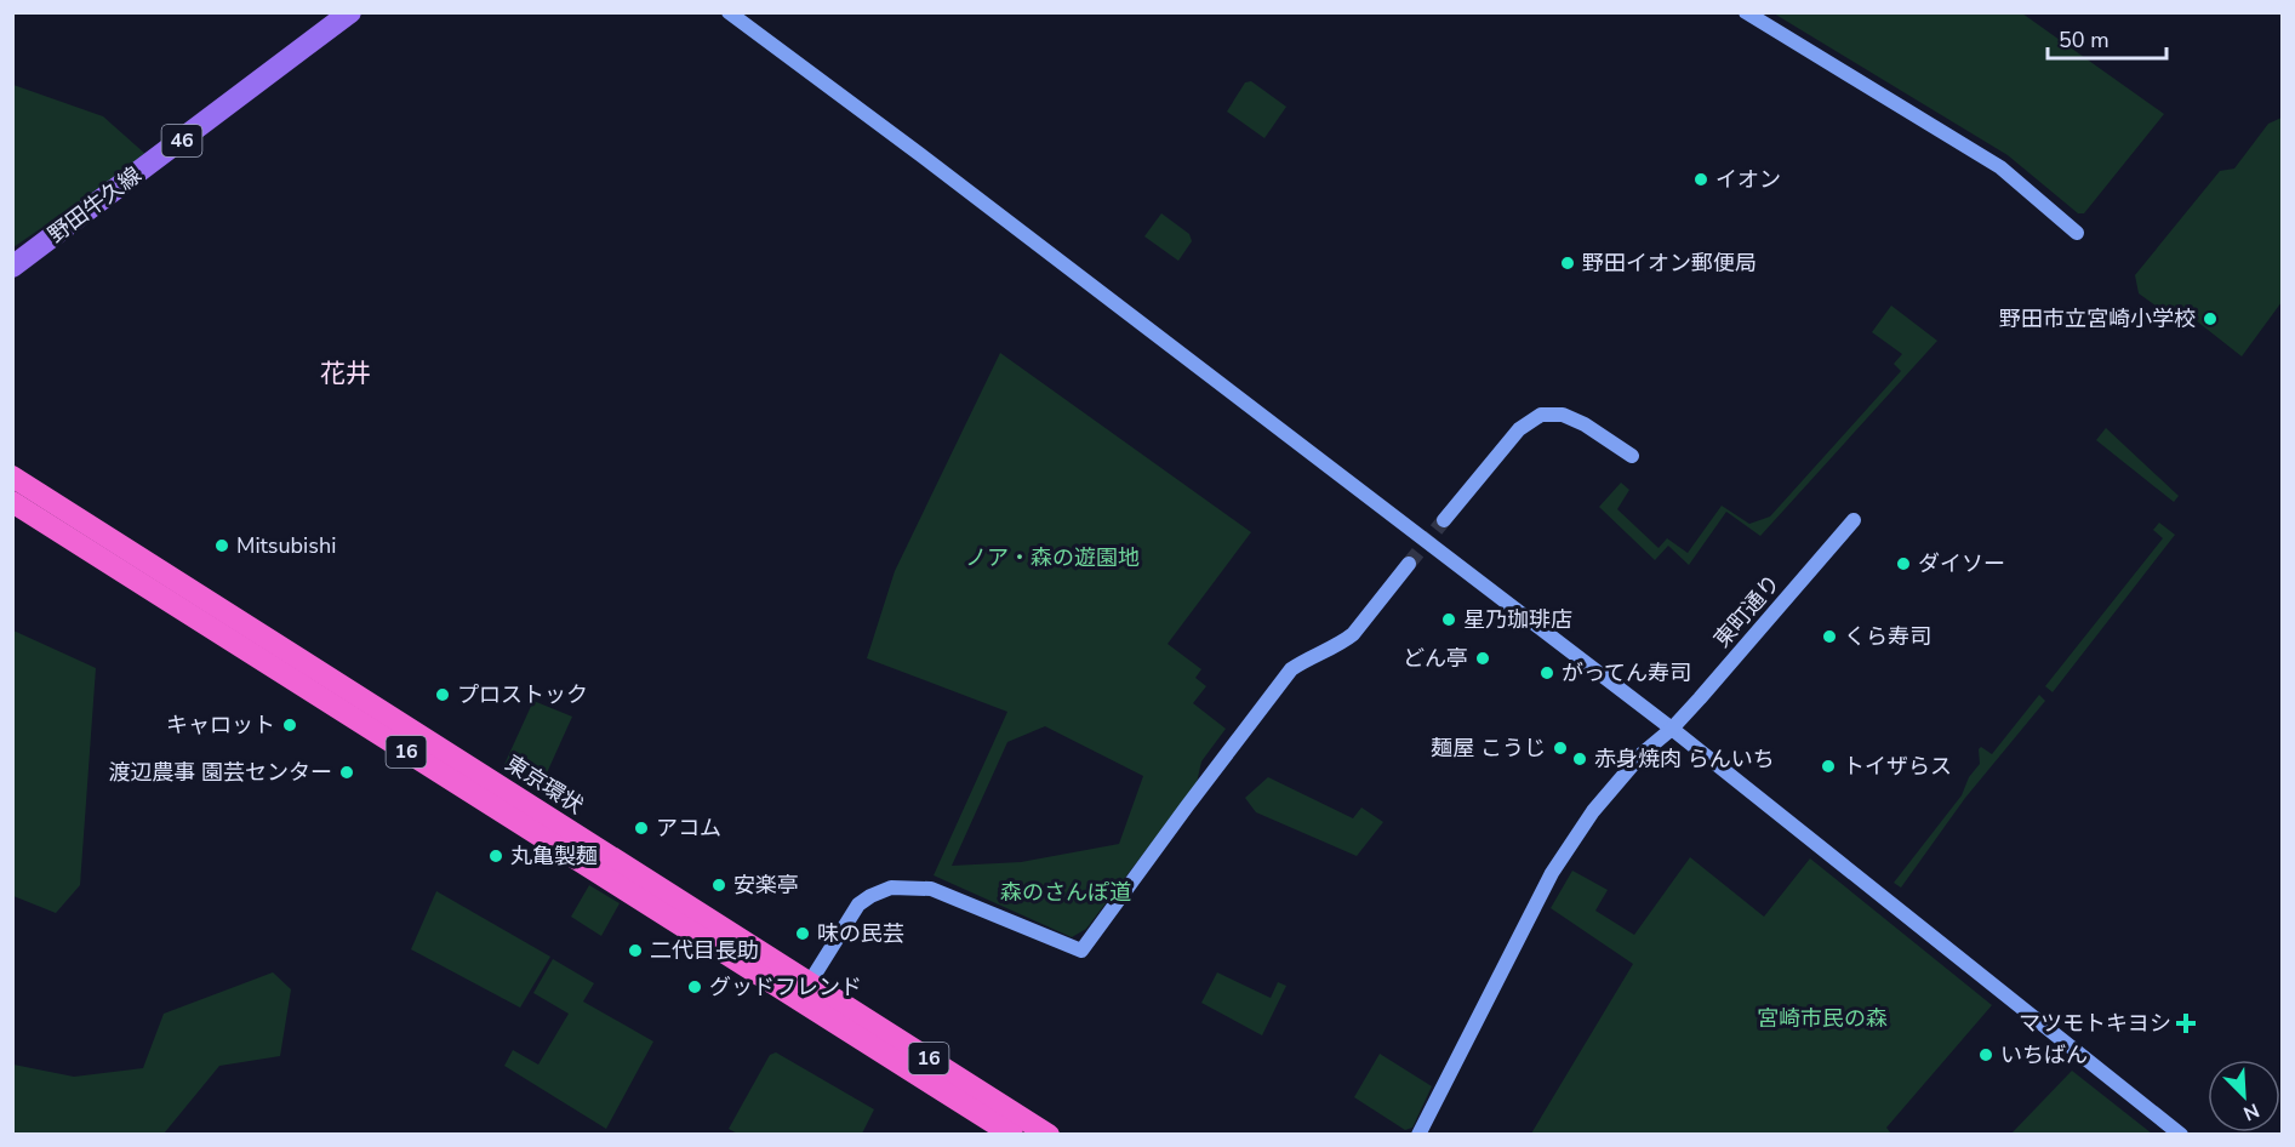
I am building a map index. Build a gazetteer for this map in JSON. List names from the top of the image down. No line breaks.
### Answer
{"streets":{"highway":["16","東京環状"],"main road":["46","野田牛久線"],"street":["東町通り"]},"districts":["花井"],"parks":["ノア・森の遊園地","森のさんぽ道","宮崎市民の森"],"places":{"other":["イオン","野田イオン郵便局","野田市立宮崎小学校","Mitsubishi","ダイソー","星乃珈琲店","くら寿司","どん亭","がってん寿司","プロストック","キャロット","麺屋 こうじ","赤身焼肉 らんいち","トイザらス","渡辺農事 園芸センター","アコム","丸亀製麺","安楽亭","味の民芸","二代目長助","グッドフレンド","いちばん"],"health":["マツモトキヨシ"]},"scale_bar":"50 m","north":"bottom right"}
